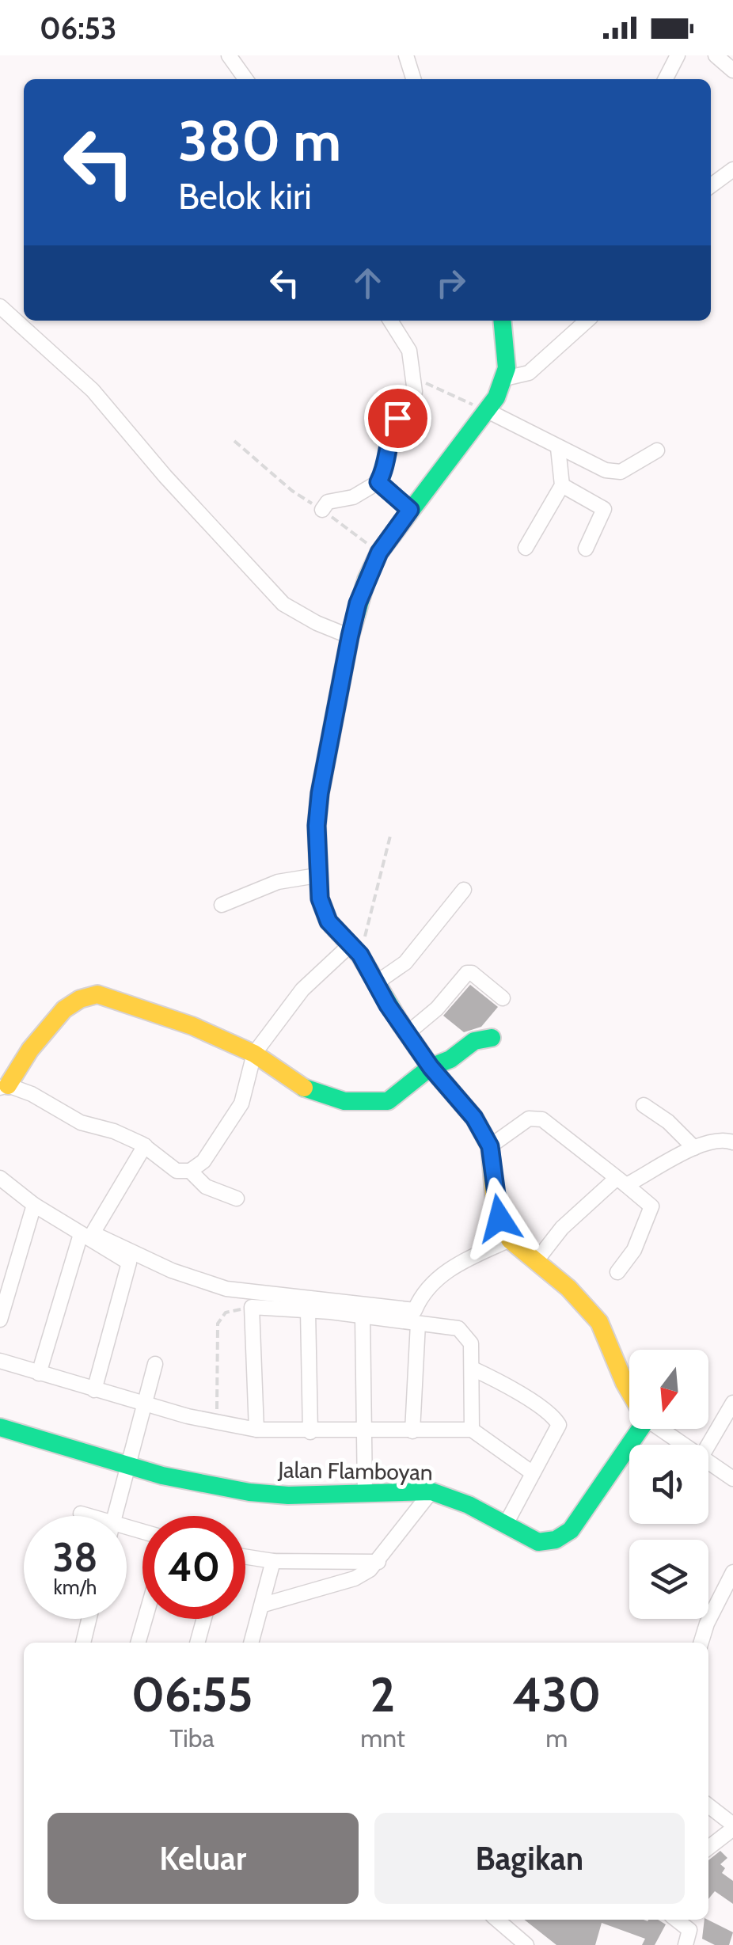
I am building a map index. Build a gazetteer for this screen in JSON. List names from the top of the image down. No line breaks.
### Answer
{"streets":{"street":["Jalan Flamboyan"]},"north":"bottom","page":{"status":"06:53","turn":["380 m","Belok kiri"],"speed":"38 km/h","limit":"40","eta":["06:55","Tiba","2","mnt","430","m"],"buttons":["Keluar","Bagikan"]}}
